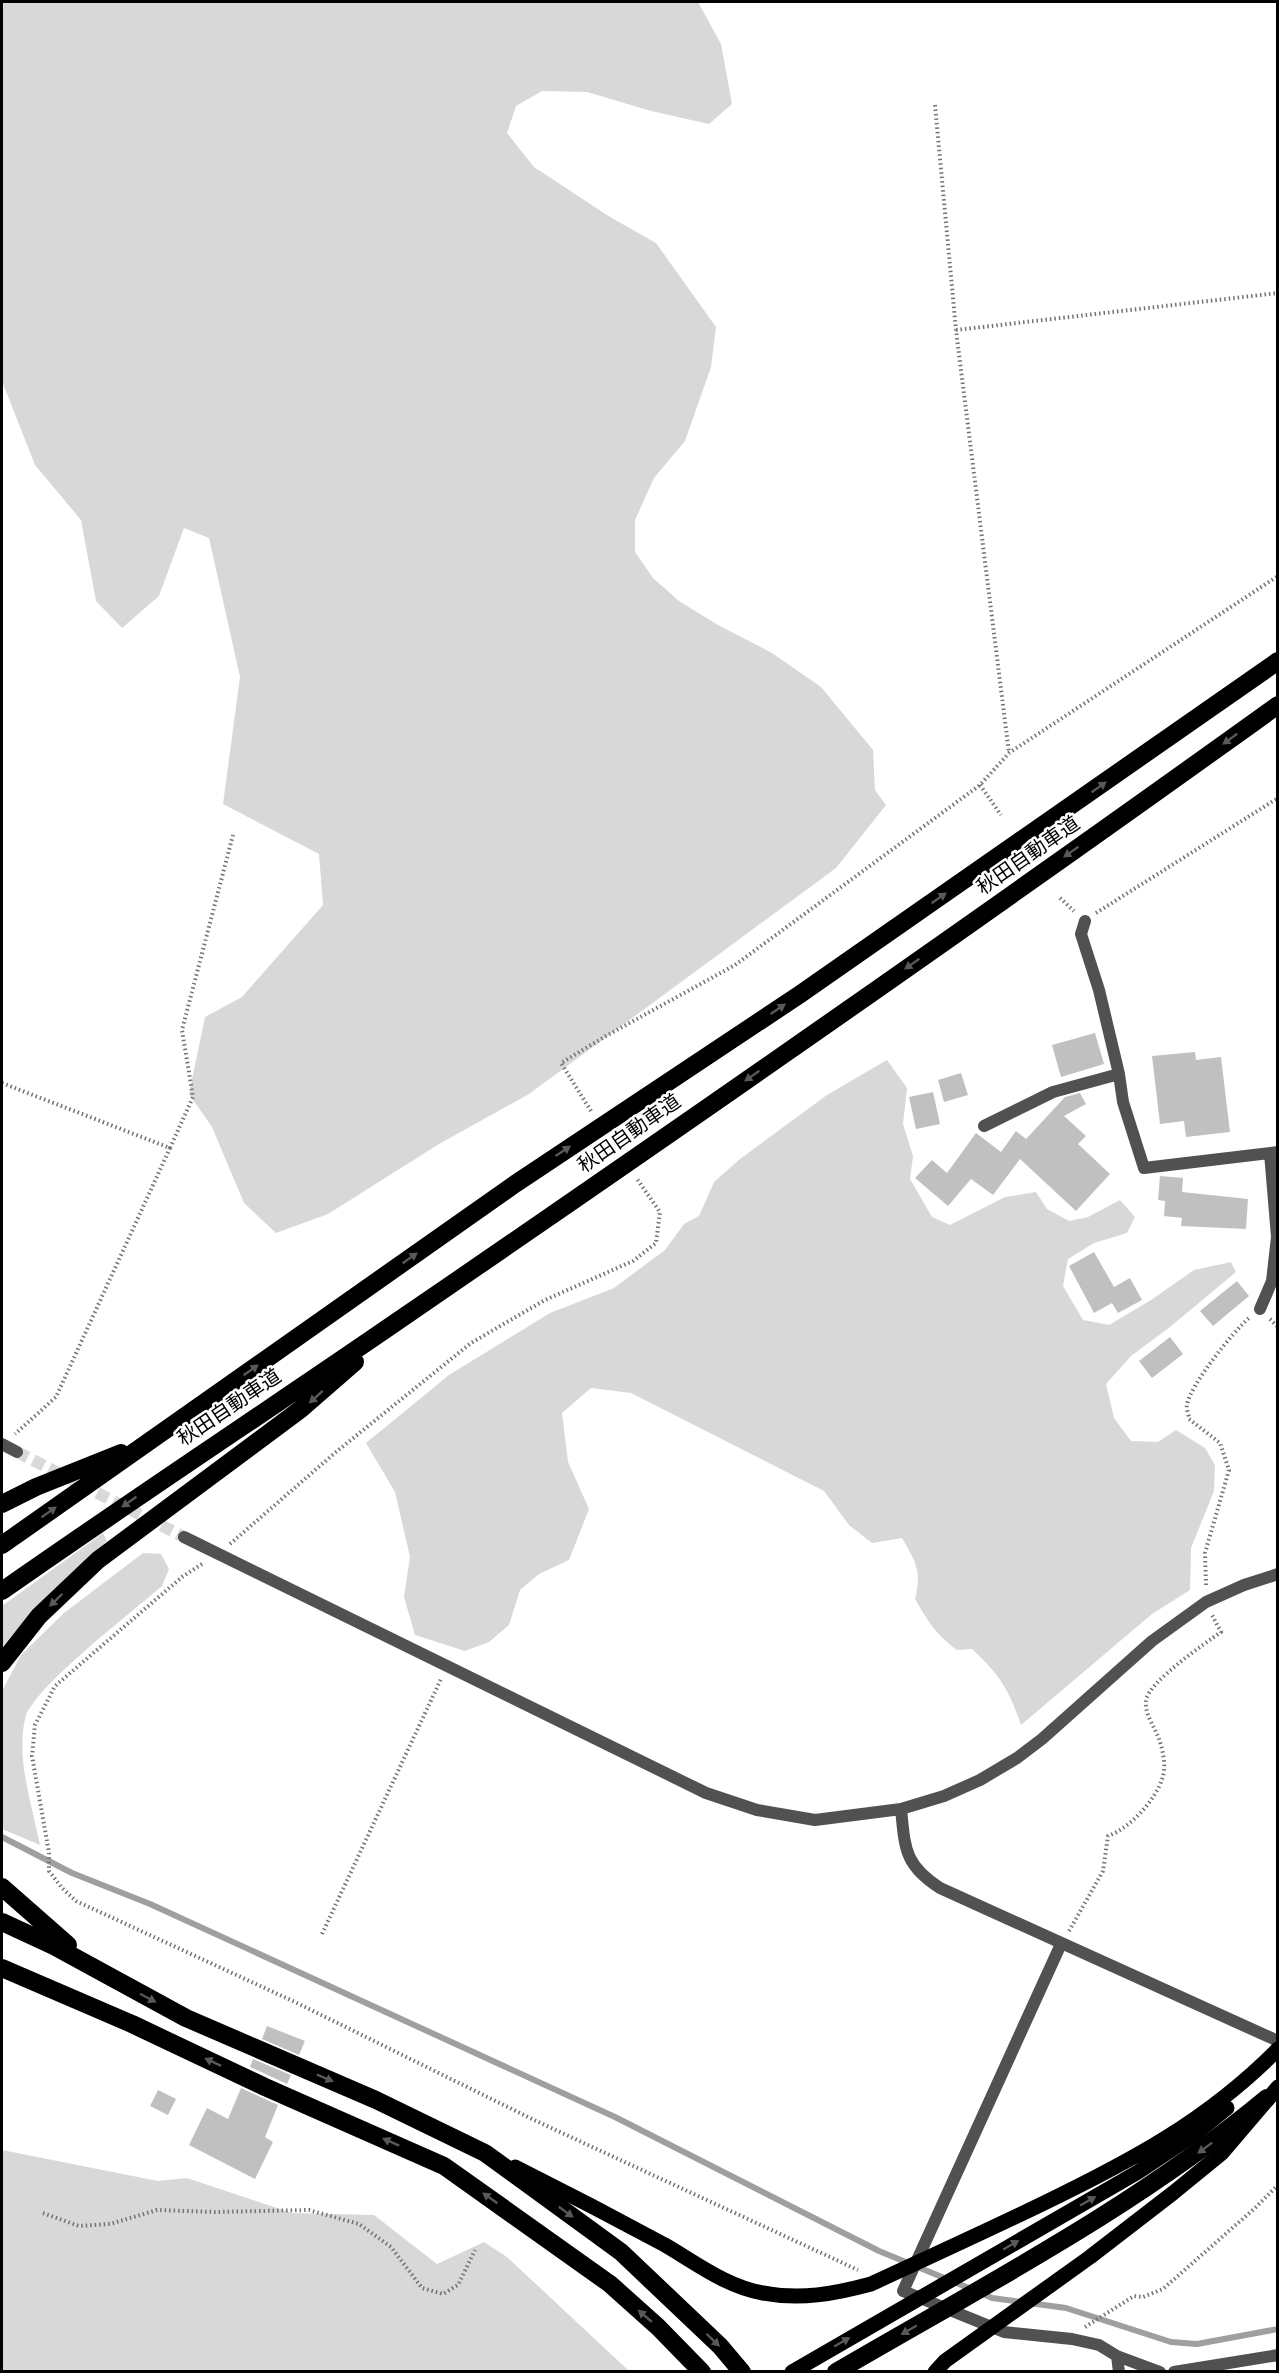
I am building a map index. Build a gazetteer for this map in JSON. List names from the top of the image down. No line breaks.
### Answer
{"streets":{"highway":["秋田自動車道"]}}
